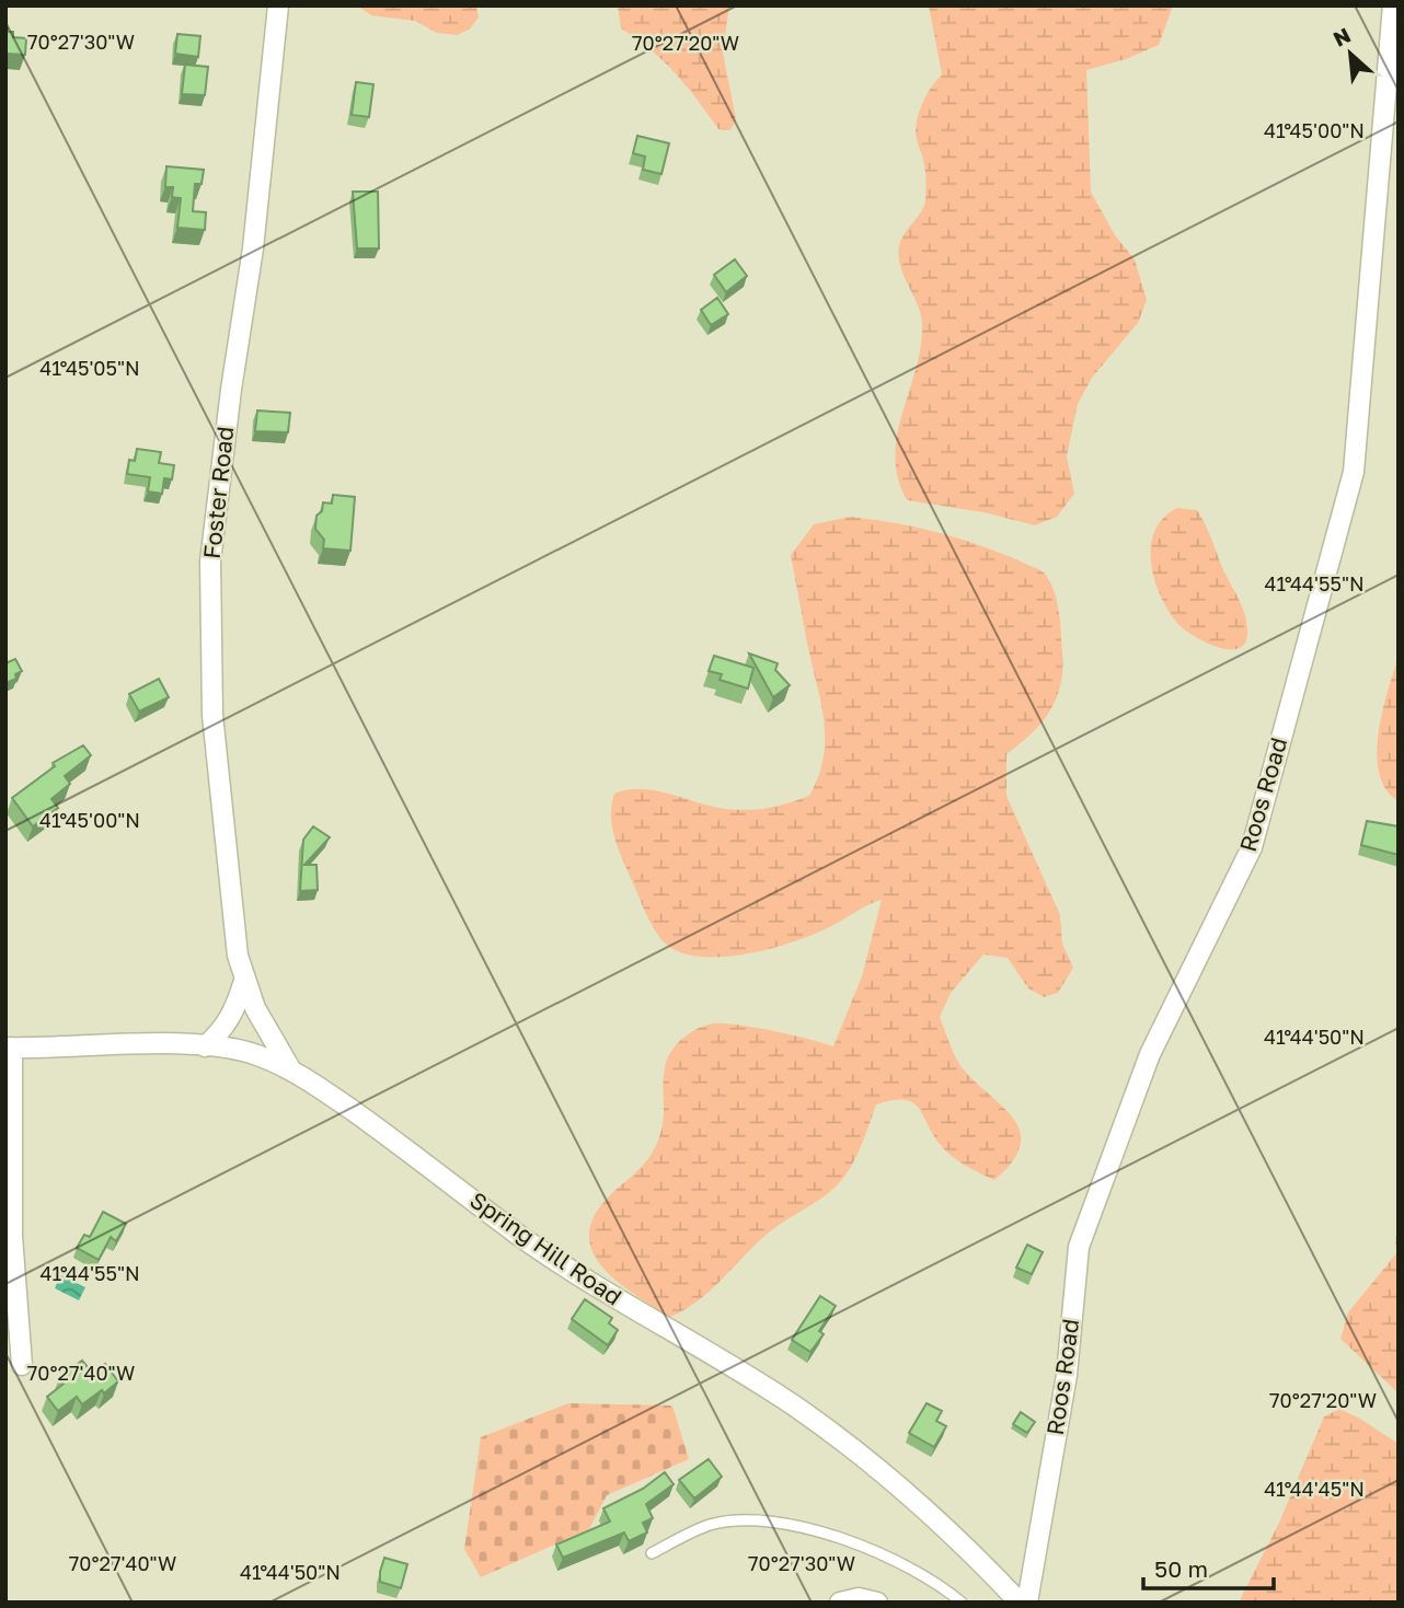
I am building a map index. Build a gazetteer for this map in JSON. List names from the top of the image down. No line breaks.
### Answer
{"streets":{"street":["Foster Road","Roos Road","Spring Hill Road"]},"crossings":[["Foster Road","Spring Hill Road"]],"scale_bar":"50 m","north":"top left","coordinates":["70°27'30\"W","70°27'20\"W","41°45'00\"N","41°45'05\"N","41°44'55\"N","41°44'50\"N","70°27'40\"W","41°44'45\"N"]}
